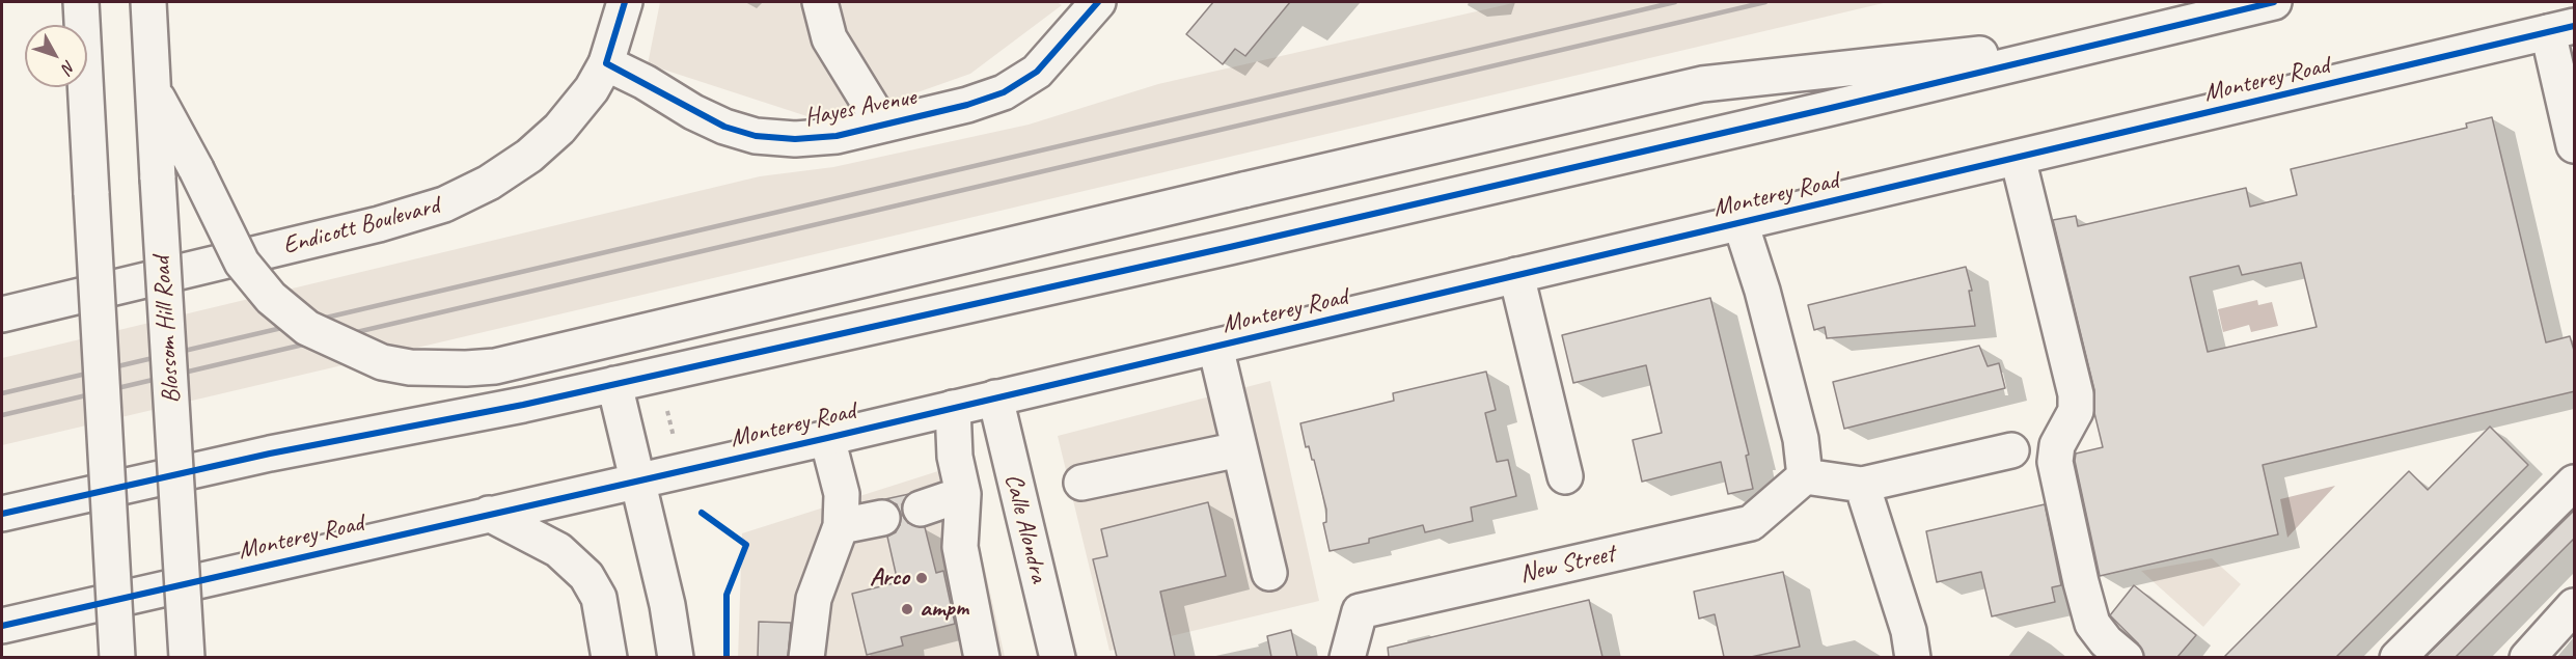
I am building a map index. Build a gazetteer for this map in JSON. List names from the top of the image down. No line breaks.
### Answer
{"streets":{"main road":["Monterey Road","Hayes Avenue","Endicott Boulevard","Blossom Hill Road","Calle Alondra","New Street"]},"crossings":[["Monterey Road","Calle Alondra"],["Hayes Avenue","Endicott Boulevard"]],"places":["Arco","ampm"],"north":"bottom right"}
